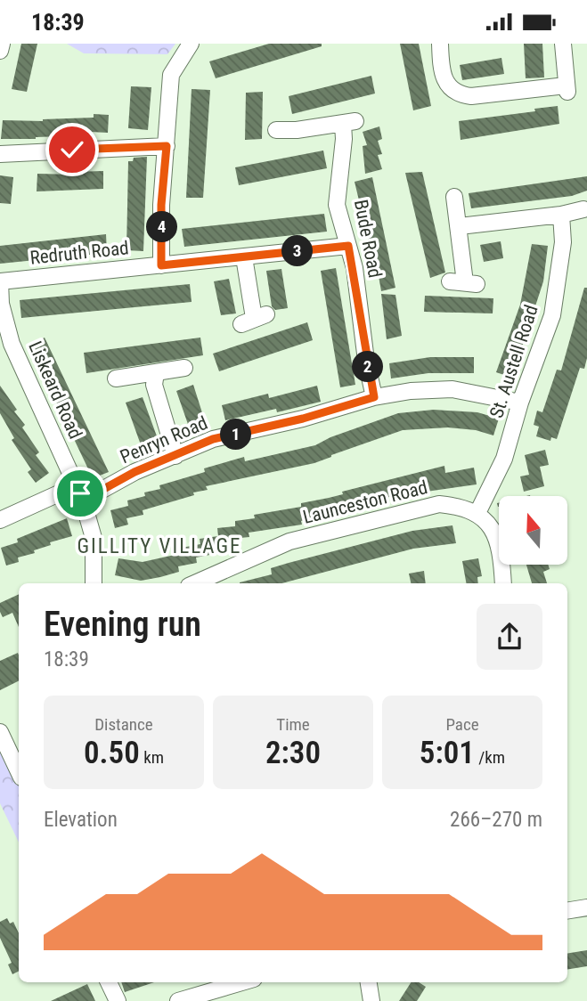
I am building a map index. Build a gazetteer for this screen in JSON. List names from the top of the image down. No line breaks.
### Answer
{"streets":{"street":["Bude Road","Redruth Road","St. Austell Road","Liskeard Road","Penryn Road","Launceston Road"]},"crossings":[["Bude Road","Redruth Road"],["Bude Road","Penryn Road"],["Redruth Road","Liskeard Road"],["St. Austell Road","Penryn Road"],["St. Austell Road","Launceston Road"],["Liskeard Road","Penryn Road"]],"districts":["GILLITY VILLAGE"],"north":"top","page":{"status":"18:39","pins":["4","3","2","1"],"heading":["Evening run","18:39"],"stats":[["Distance","0.50 km"],["Time","2:30"],["Pace","5:01 /km"]],"chart":["Elevation","266–270 m"]}}
